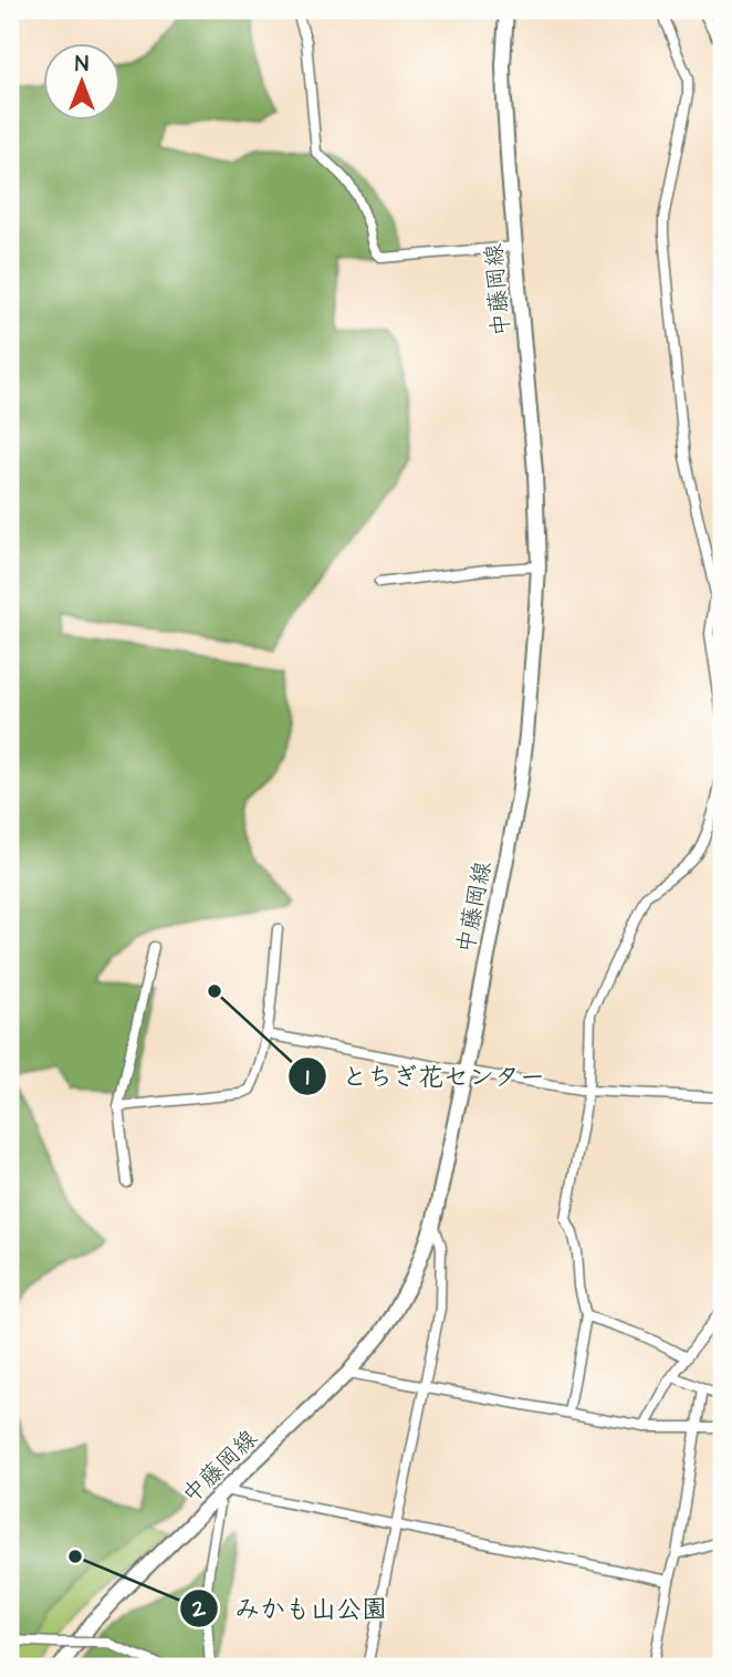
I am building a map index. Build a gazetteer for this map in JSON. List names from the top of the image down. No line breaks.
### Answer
{"streets":{"main road":["中藤岡線"]},"places":["とちぎ花センター","みかも山公園"],"north":"top"}
